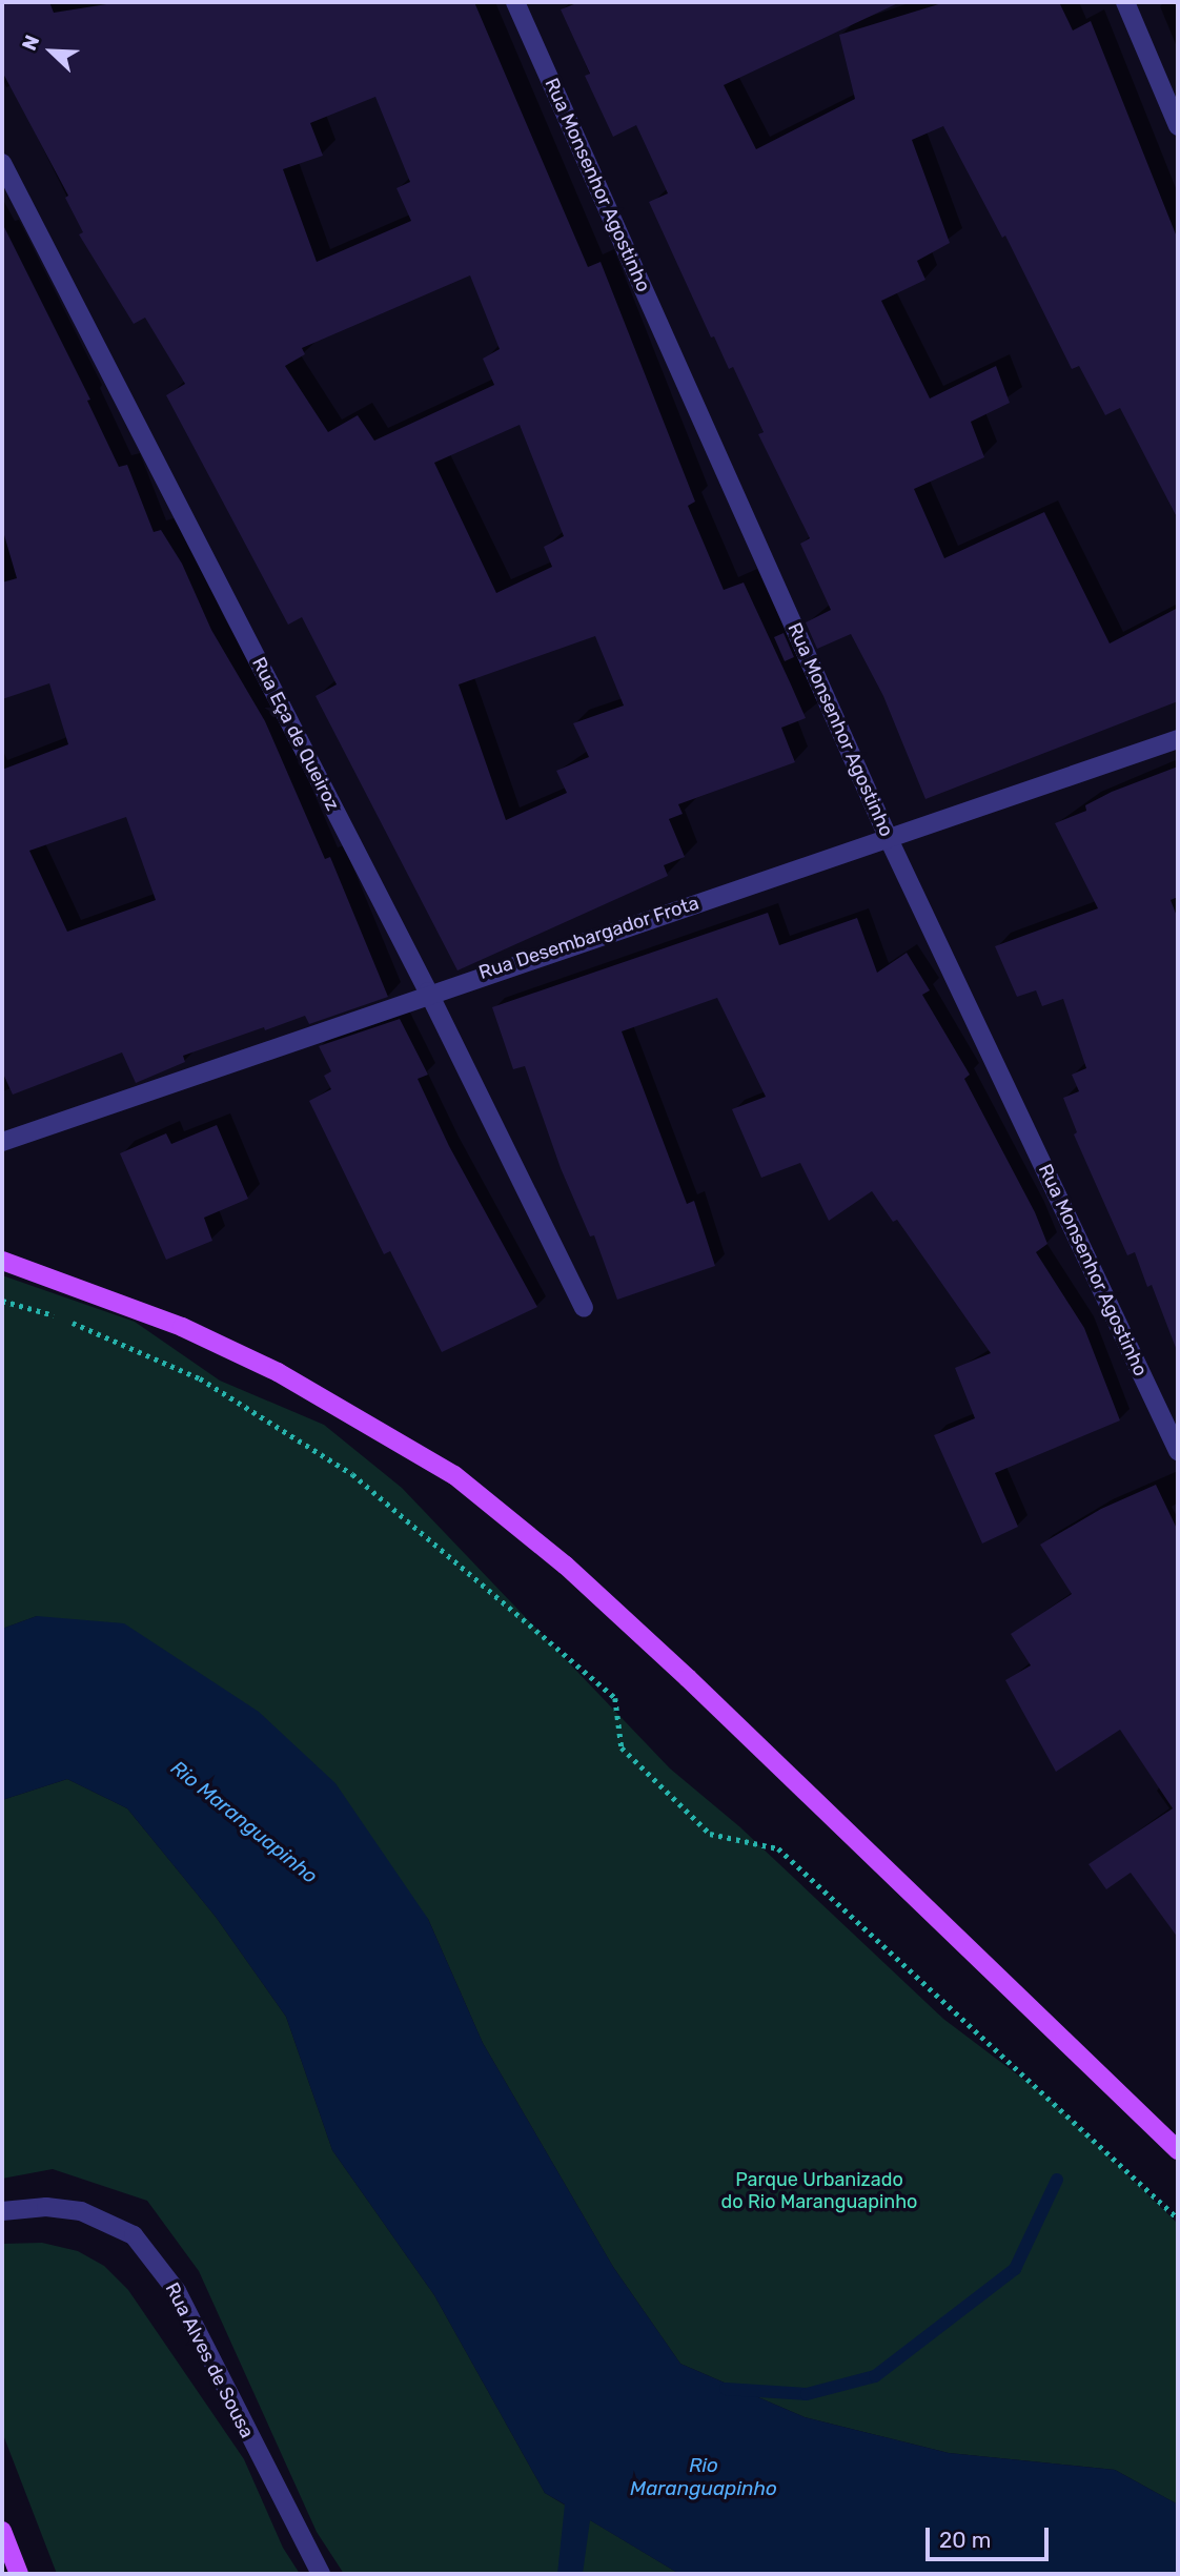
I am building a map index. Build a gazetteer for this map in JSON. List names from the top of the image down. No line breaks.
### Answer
{"streets":{"street":["Rua Monsenhor Agostinho","Rua Eça de Queiroz","Rua Desembargador Frota","Rua Alves de Sousa"]},"crossings":[["Rua Monsenhor Agostinho","Rua Desembargador Frota"],["Rua Eça de Queiroz","Rua Desembargador Frota"]],"water":["Rio Maranguapinho"],"parks":["Parque Urbanizado do Rio Maranguapinho"],"scale_bar":"20 m","north":"top left"}
